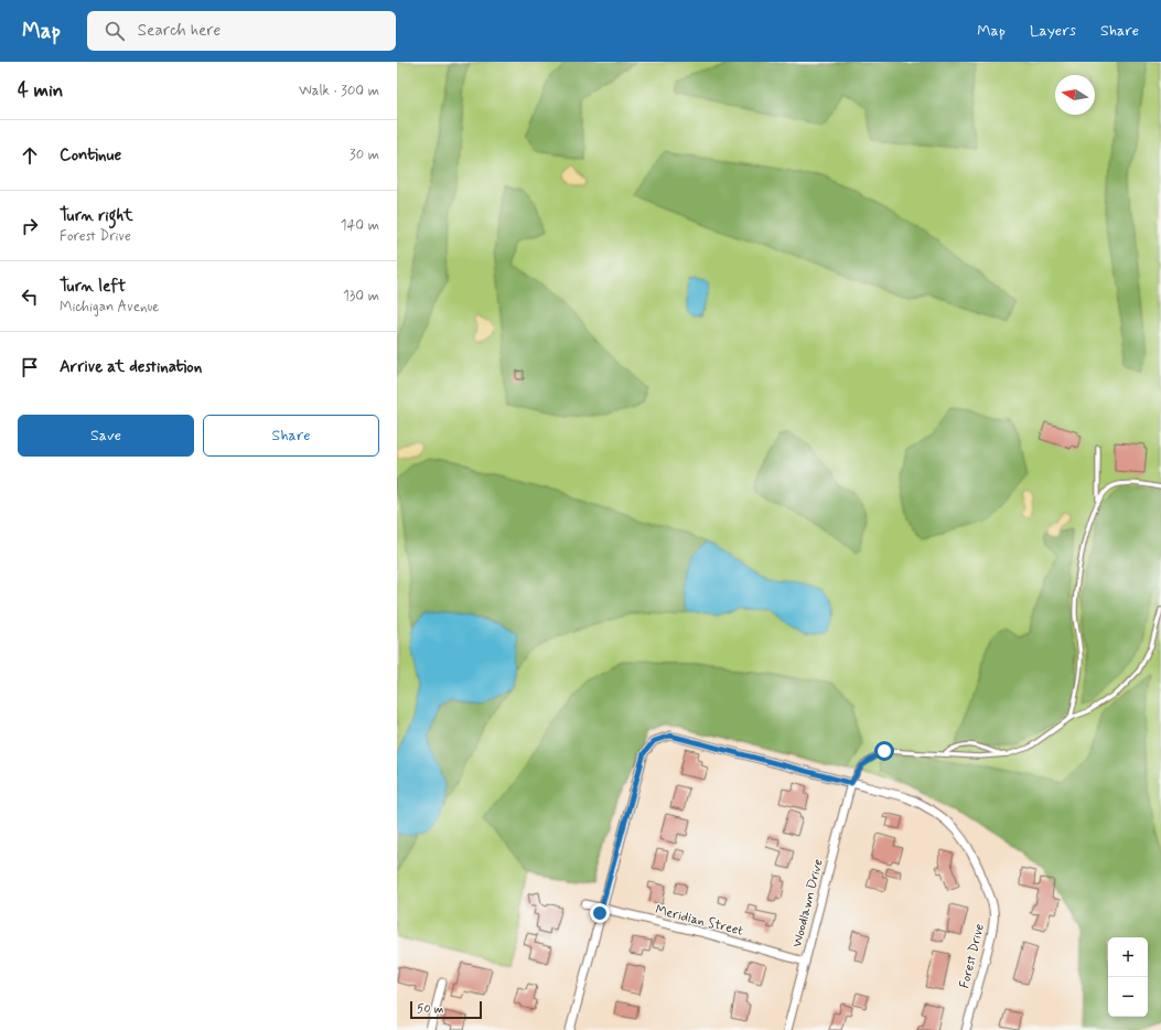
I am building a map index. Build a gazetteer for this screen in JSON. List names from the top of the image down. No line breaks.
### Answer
{"streets":{"street":["Woodlawn Drive","Meridian Street","Forest Drive"]},"crossings":[["Woodlawn Drive","Meridian Street"],["Woodlawn Drive","Forest Drive"],["Meridian Street","Forest Drive"]],"scale_bar":"50 m","north":"left","page":{"header":"Map","search":"Search here","nav":["Map","Layers","Share"],"heading":["4 min","Walk · 300 m"],"list":[["Continue","30 m"],["Turn right","Forest Drive","140 m"],["Turn left","Michigan Avenue","130 m"],"Arrive at destination"],"buttons":["Save","Share"],"map_buttons":["+","−"],"scale":"50 m"}}
